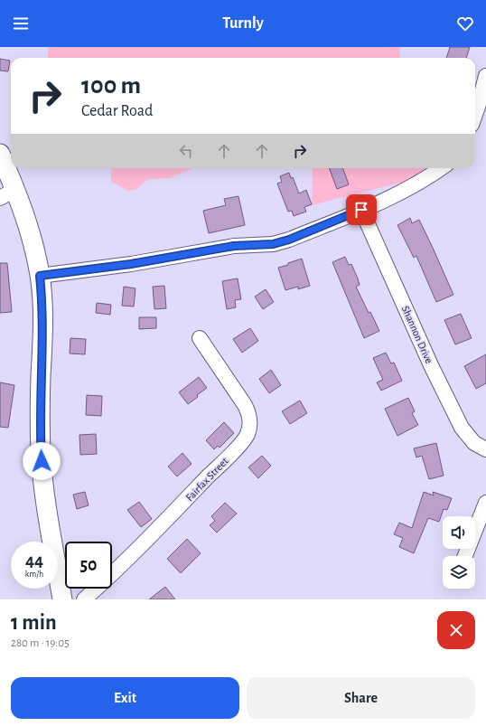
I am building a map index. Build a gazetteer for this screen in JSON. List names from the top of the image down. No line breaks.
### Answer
{"streets":{"street":["Shannon Drive","Fairfax Street"]},"page":{"header":"Turnly","turn":["100 m","Cedar Road"],"speed":"44 km/h","limit":"50","heading":["1 min","280 m · 19:05"],"buttons":["Exit","Share"]}}
